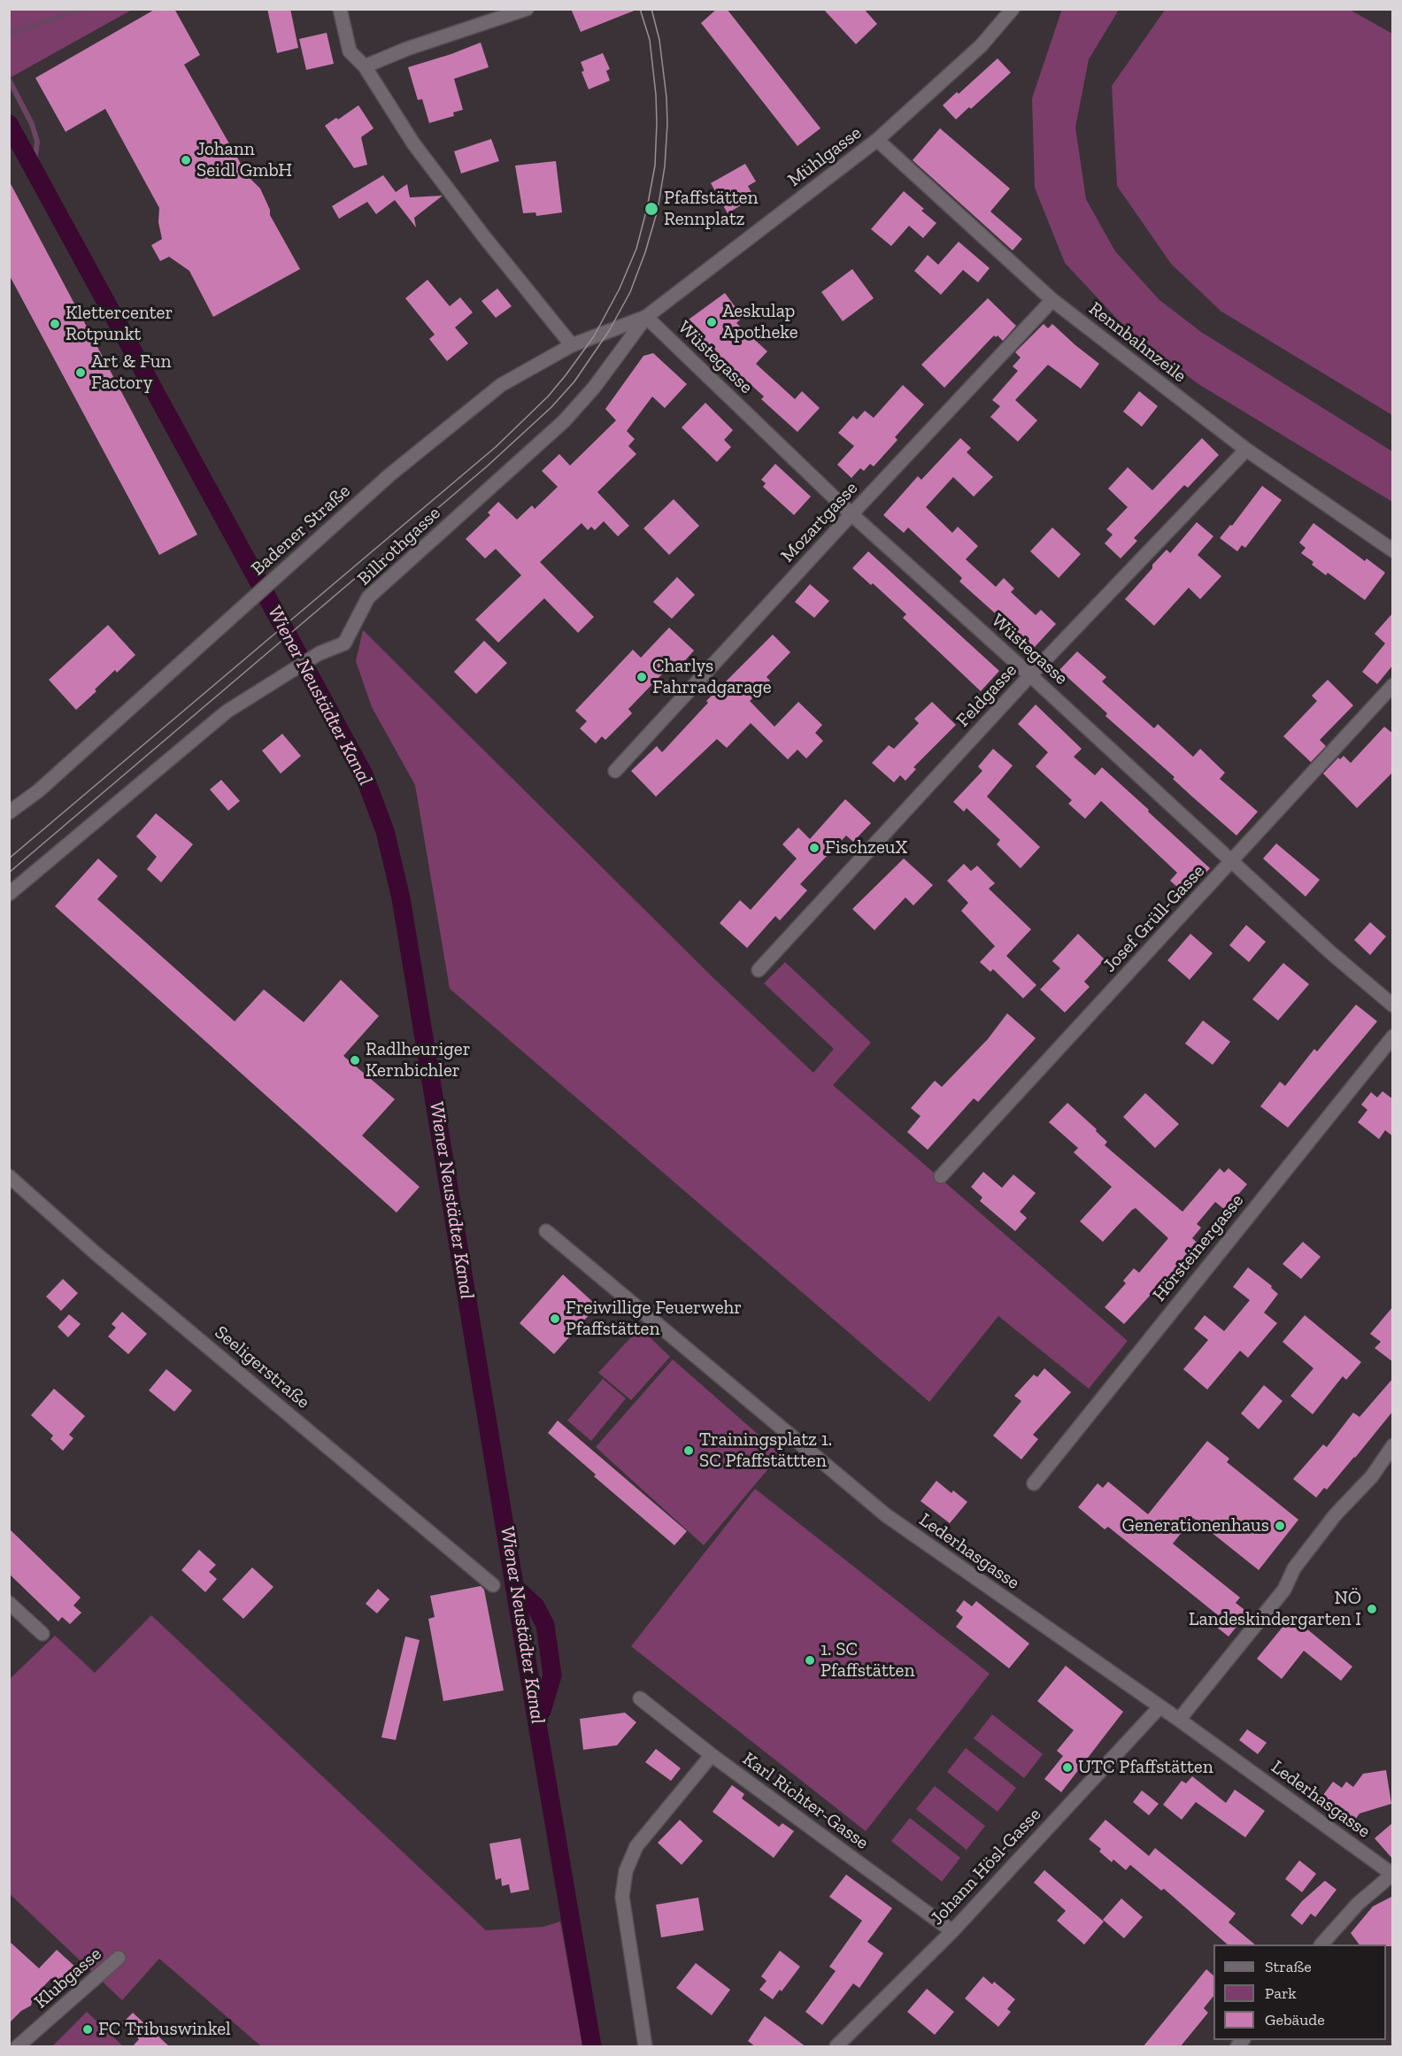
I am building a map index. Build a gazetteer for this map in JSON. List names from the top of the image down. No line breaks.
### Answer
{"streets":{"street":["Mühlgasse","Rennbahnzeile","Wüstegasse","Mozartgasse","Badener Straße","Billrothgasse","Feldgasse","Josef Grüll-Gasse","Hörsteinergasse","Seeligerstraße","Lederhasgasse","Karl Richter-Gasse","Johann Hösl-Gasse","Klubgasse"]},"crossings":[["Mühlgasse","Rennbahnzeile"],["Mühlgasse","Wüstegasse"],["Mühlgasse","Badener Straße"],["Mühlgasse","Billrothgasse"],["Rennbahnzeile","Mozartgasse"],["Rennbahnzeile","Feldgasse"],["Wüstegasse","Mozartgasse"],["Wüstegasse","Badener Straße"],["Wüstegasse","Billrothgasse"],["Wüstegasse","Feldgasse"],["Wüstegasse","Josef Grüll-Gasse"],["Badener Straße","Billrothgasse"],["Lederhasgasse","Johann Hösl-Gasse"],["Karl Richter-Gasse","Johann Hösl-Gasse"]],"water":["Wiener Neustädter Kanal"],"places":["Johann Seidl GmbH","Pfaffstätten Rennplatz","Aeskulap Apotheke","Klettercenter Rotpunkt","Art & Fun Factory","Charlys Fahrradgarage","FischzeuX","Radlheuriger Kernbichler","Freiwillige Feuerwehr Pfaffstätten","Trainingsplatz 1. SC Pfaffstättten","Generationenhaus","NÖ Landeskindergarten I","1. SC Pfaffstätten","UTC Pfaffstätten","FC Tribuswinkel"],"legend":["Straße","Park","Gebäude"]}
